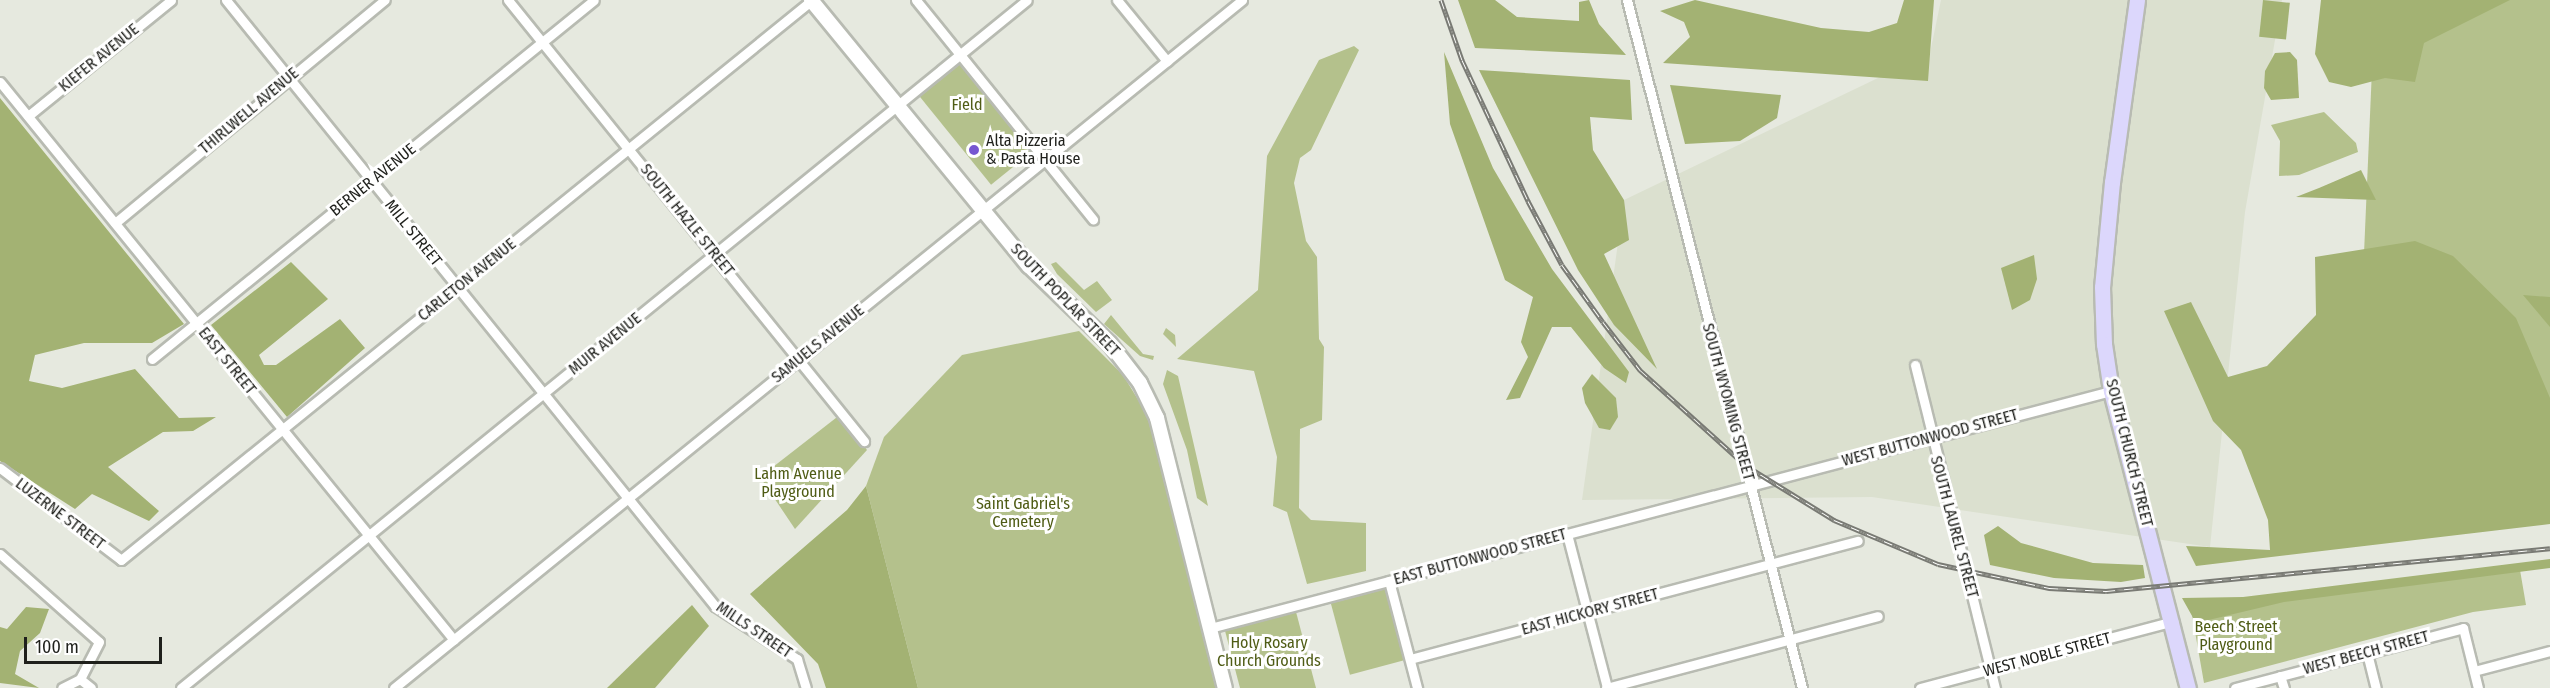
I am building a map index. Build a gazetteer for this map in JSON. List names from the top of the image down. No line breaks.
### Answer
{"streets":{"highway":["SOUTH CHURCH STREET"],"main road":["SOUTH POPLAR STREET"],"street":["KIEFER AVENUE","THIRLWELL AVENUE","BERNER AVENUE","SOUTH HAZLE STREET","MILL STREET","CARLETON AVENUE","MUIR AVENUE","SAMUELS AVENUE","EAST STREET","SOUTH WYOMING STREET","WEST BUTTONWOOD STREET","LUZERNE STREET","SOUTH LAUREL STREET","EAST BUTTONWOOD STREET","EAST HICKORY STREET","MILLS STREET","WEST BEECH STREET","WEST NOBLE STREET"]},"crossings":[["KIEFER AVENUE","EAST STREET"],["THIRLWELL AVENUE","MILL STREET"],["THIRLWELL AVENUE","EAST STREET"],["BERNER AVENUE","SOUTH HAZLE STREET"],["BERNER AVENUE","MILL STREET"],["BERNER AVENUE","EAST STREET"],["SOUTH HAZLE STREET","CARLETON AVENUE"],["SOUTH HAZLE STREET","MUIR AVENUE"],["SOUTH HAZLE STREET","SAMUELS AVENUE"],["MILL STREET","CARLETON AVENUE"],["MILL STREET","MUIR AVENUE"],["MILL STREET","SAMUELS AVENUE"],["MILL STREET","MILLS STREET"],["CARLETON AVENUE","SOUTH POPLAR STREET"],["CARLETON AVENUE","EAST STREET"],["CARLETON AVENUE","LUZERNE STREET"],["SOUTH POPLAR STREET","MUIR AVENUE"],["SOUTH POPLAR STREET","SAMUELS AVENUE"],["SOUTH POPLAR STREET","EAST BUTTONWOOD STREET"],["MUIR AVENUE","EAST STREET"],["SAMUELS AVENUE","EAST STREET"],["SOUTH WYOMING STREET","WEST BUTTONWOOD STREET"],["SOUTH WYOMING STREET","EAST BUTTONWOOD STREET"],["SOUTH WYOMING STREET","EAST HICKORY STREET"],["WEST BUTTONWOOD STREET","SOUTH CHURCH STREET"],["WEST BUTTONWOOD STREET","SOUTH LAUREL STREET"],["WEST BUTTONWOOD STREET","EAST BUTTONWOOD STREET"],["SOUTH CHURCH STREET","WEST NOBLE STREET"],["SOUTH LAUREL STREET","WEST NOBLE STREET"]],"parks":["Field","Lahm Avenue Playground","Saint Gabriel's Cemetery","Beech Street Playground","Holy Rosary Church Grounds"],"places":["Alta Pizzeria & Pasta House"],"scale_bar":"100 m"}
